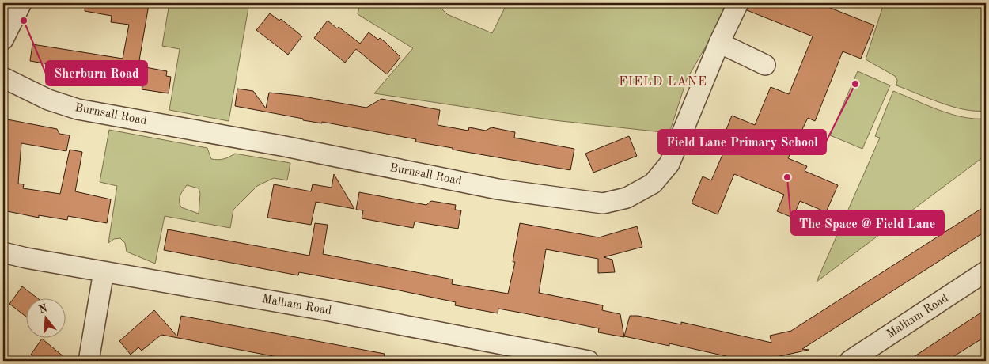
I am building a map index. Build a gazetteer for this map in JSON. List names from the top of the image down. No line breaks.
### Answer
{"streets":{"street":["Burnsall Road","Malham Road"]},"districts":["FIELD LANE"],"places":["Sherburn Road","Field Lane Primary School","The Space @ Field Lane"],"north":"top"}
